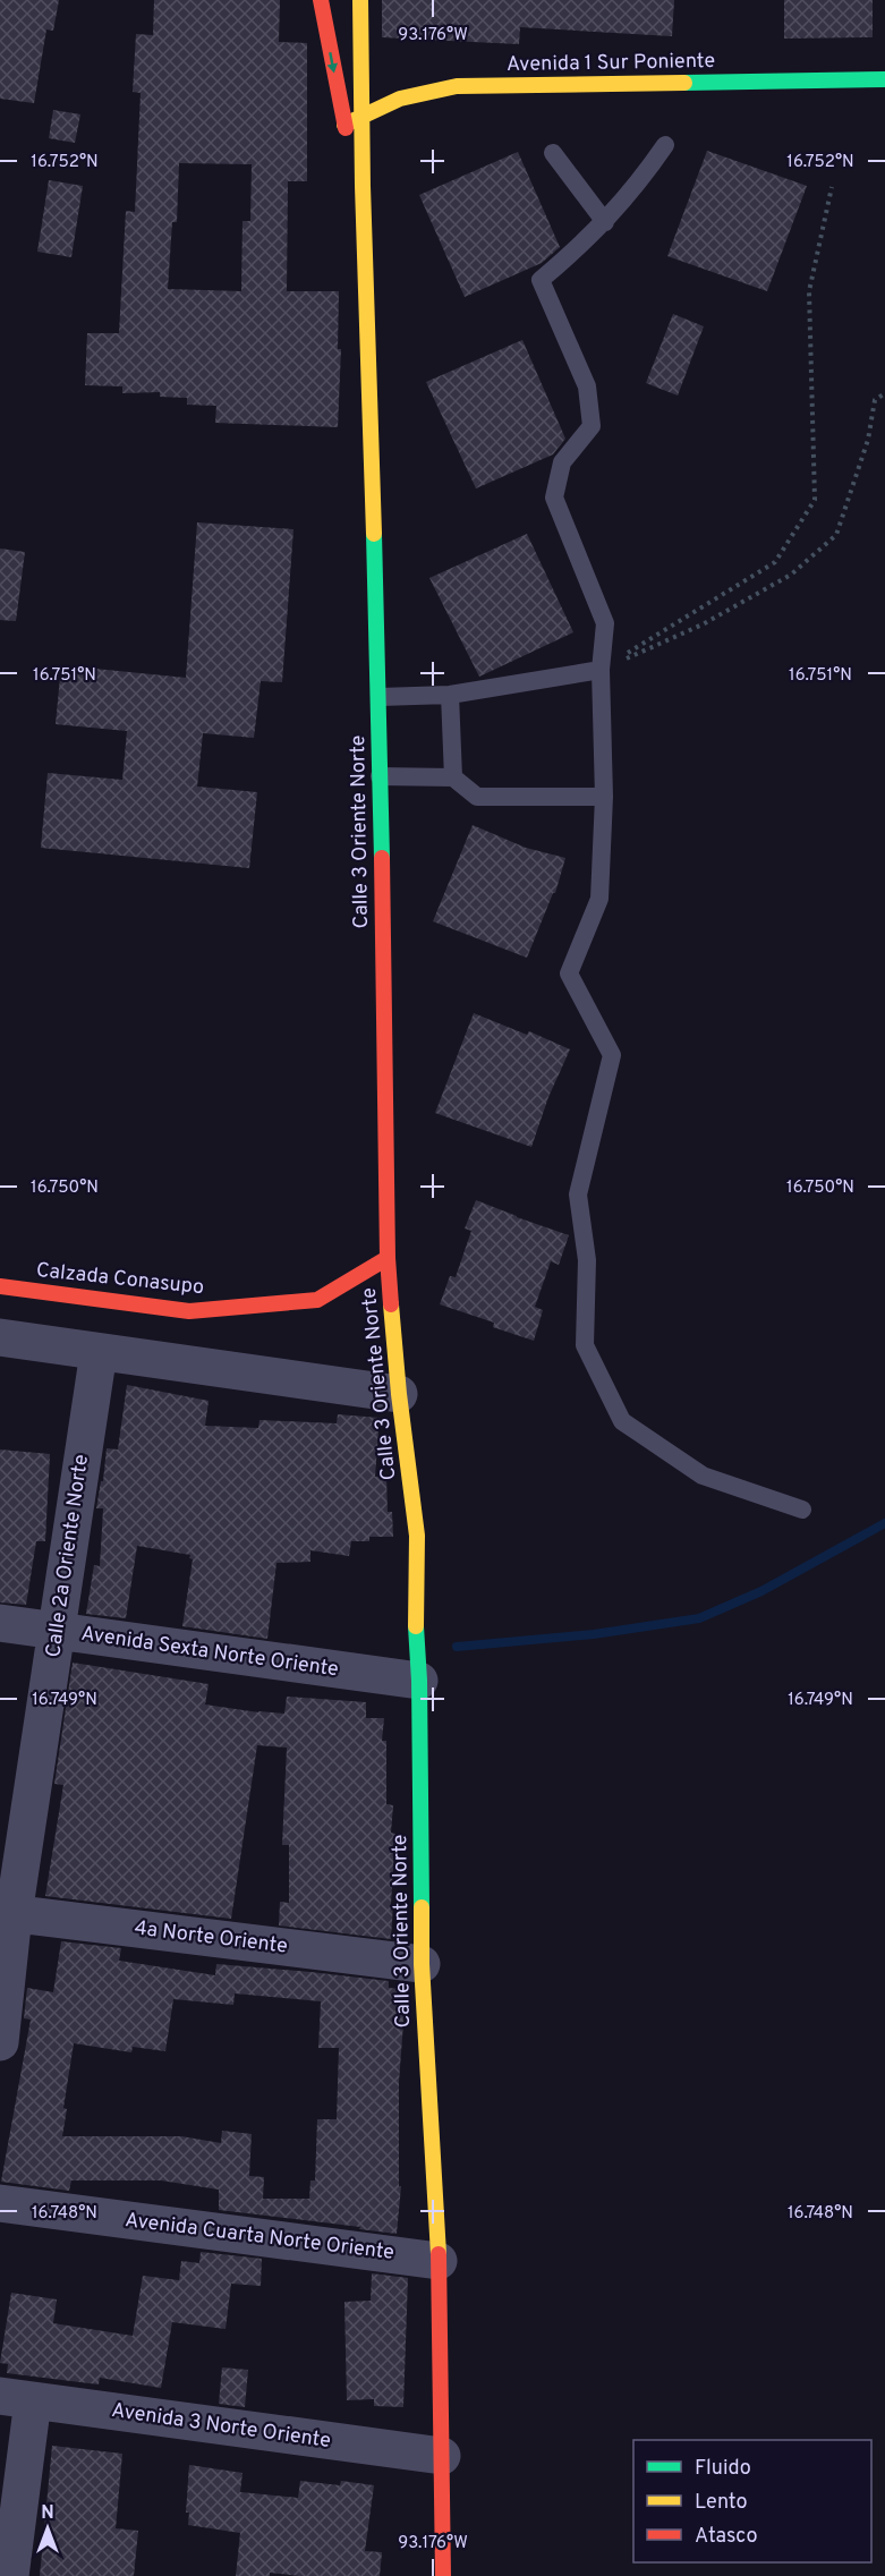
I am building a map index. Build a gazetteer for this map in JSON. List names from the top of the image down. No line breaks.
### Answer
{"streets":{"street":["Avenida 1 Sur Poniente","Calle 3 Oriente Norte","Calzada Conasupo","Calle 2a Oriente Norte","Avenida Sexta Norte Oriente","4a Norte Oriente","Avenida Cuarta Norte Oriente","Avenida 3 Norte Oriente"]},"crossings":[["Avenida 1 Sur Poniente","Calle 3 Oriente Norte"],["Calle 3 Oriente Norte","Calzada Conasupo"],["Calle 3 Oriente Norte","Avenida Sexta Norte Oriente"],["Calle 3 Oriente Norte","4a Norte Oriente"],["Calle 3 Oriente Norte","Avenida Cuarta Norte Oriente"],["Calle 3 Oriente Norte","Avenida 3 Norte Oriente"],["Calle 2a Oriente Norte","Avenida Sexta Norte Oriente"],["Calle 2a Oriente Norte","4a Norte Oriente"]],"legend":["Fluido","Lento","Atasco"],"north":"top","coordinates":["93.176°W","16.752°N","16.751°N","16.750°N","16.749°N","16.748°N"]}
